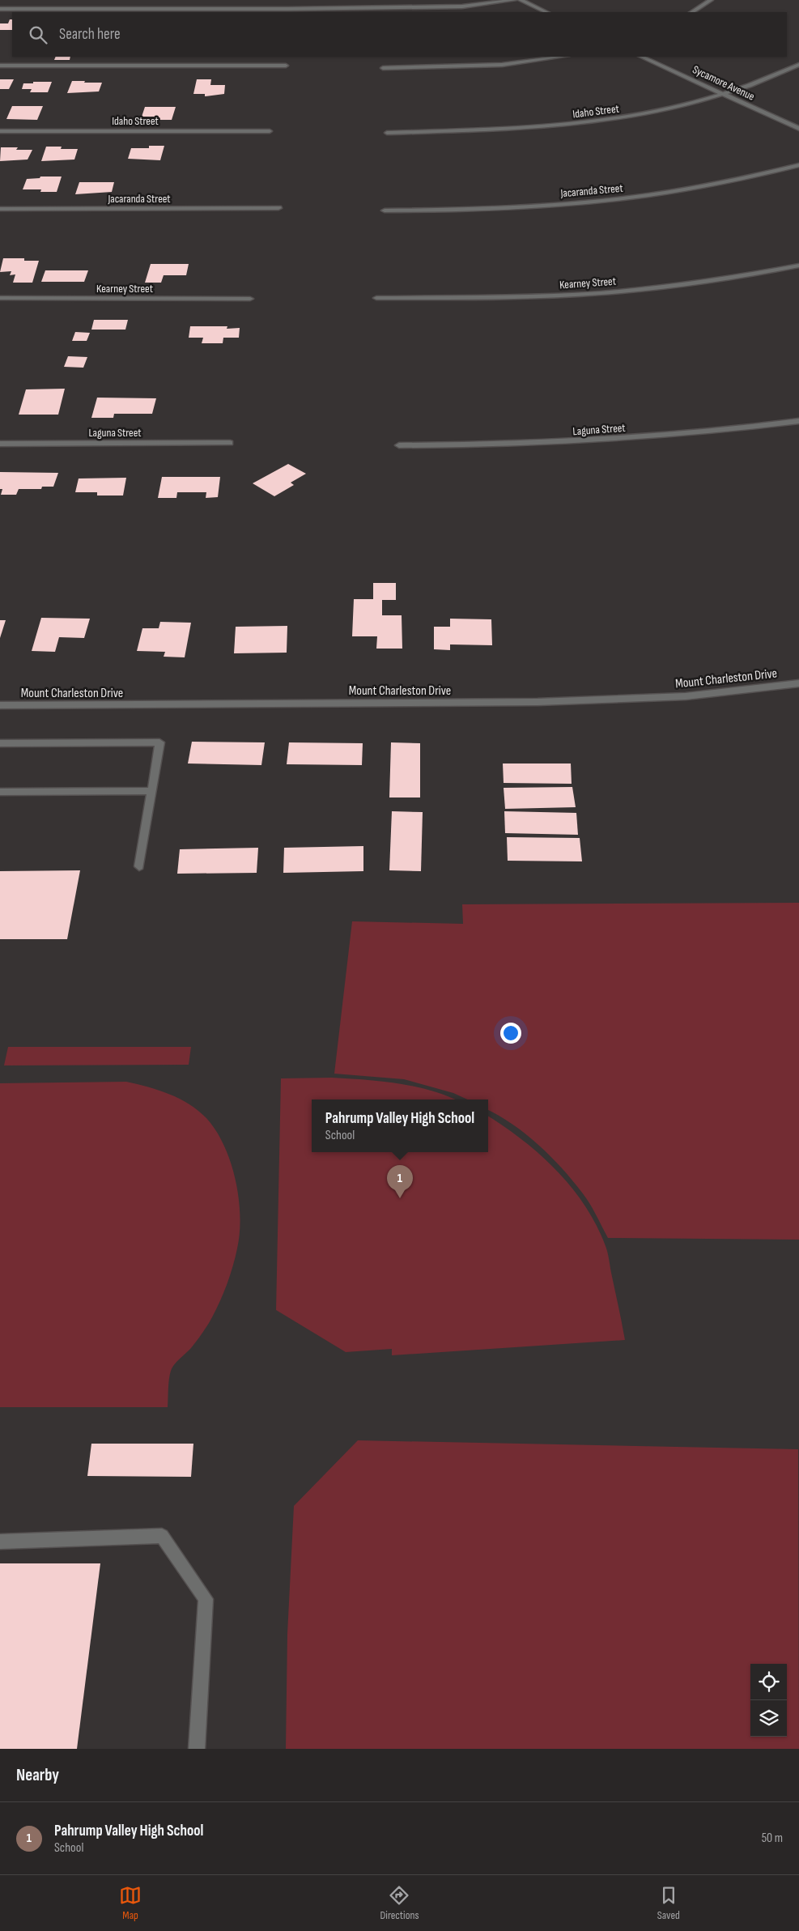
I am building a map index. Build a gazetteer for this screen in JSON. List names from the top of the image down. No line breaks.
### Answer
{"streets":{"street":["Sycamore Avenue","Idaho Street","Jacaranda Street","Kearney Street","Laguna Street","Mount Charleston Drive"]},"crossings":[["Sycamore Avenue","Idaho Street"]],"page":{"search":"Search here","popup":["Pahrump Valley High School","School"],"pins":"1","heading":"Nearby","list":[{"mark":"1","name":"Pahrump Valley High School","note":"School","value":"50 m"}],"nav":["Map","Directions","Saved"]}}
